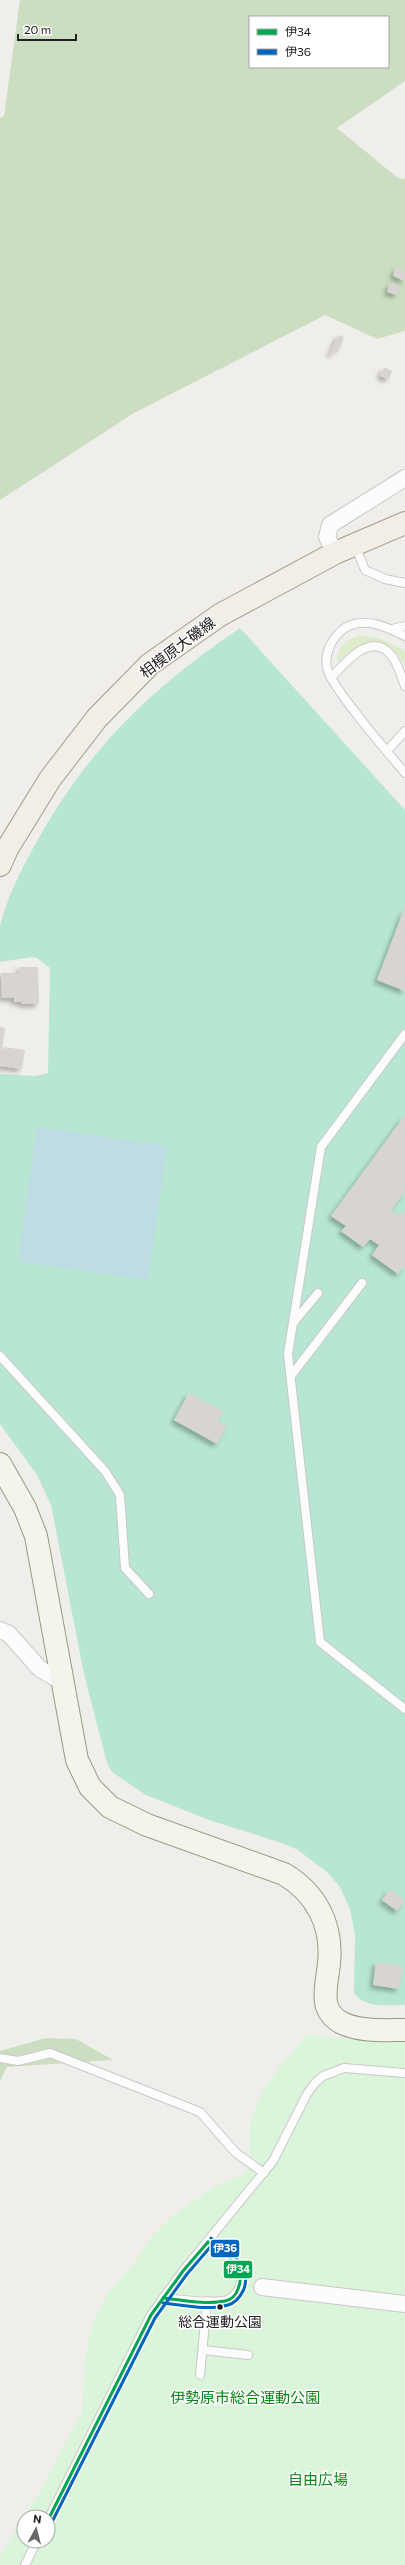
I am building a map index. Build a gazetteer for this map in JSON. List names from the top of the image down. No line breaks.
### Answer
{"streets":{"main road":["相模原大磯線"]},"parks":["伊勢原市総合運動公園","自由広場"],"places":["総合運動公園"],"lines":["transit line 伊36","transit line 伊34"],"legend":["伊34","伊36"],"scale_bar":"20 m","north":"top"}
